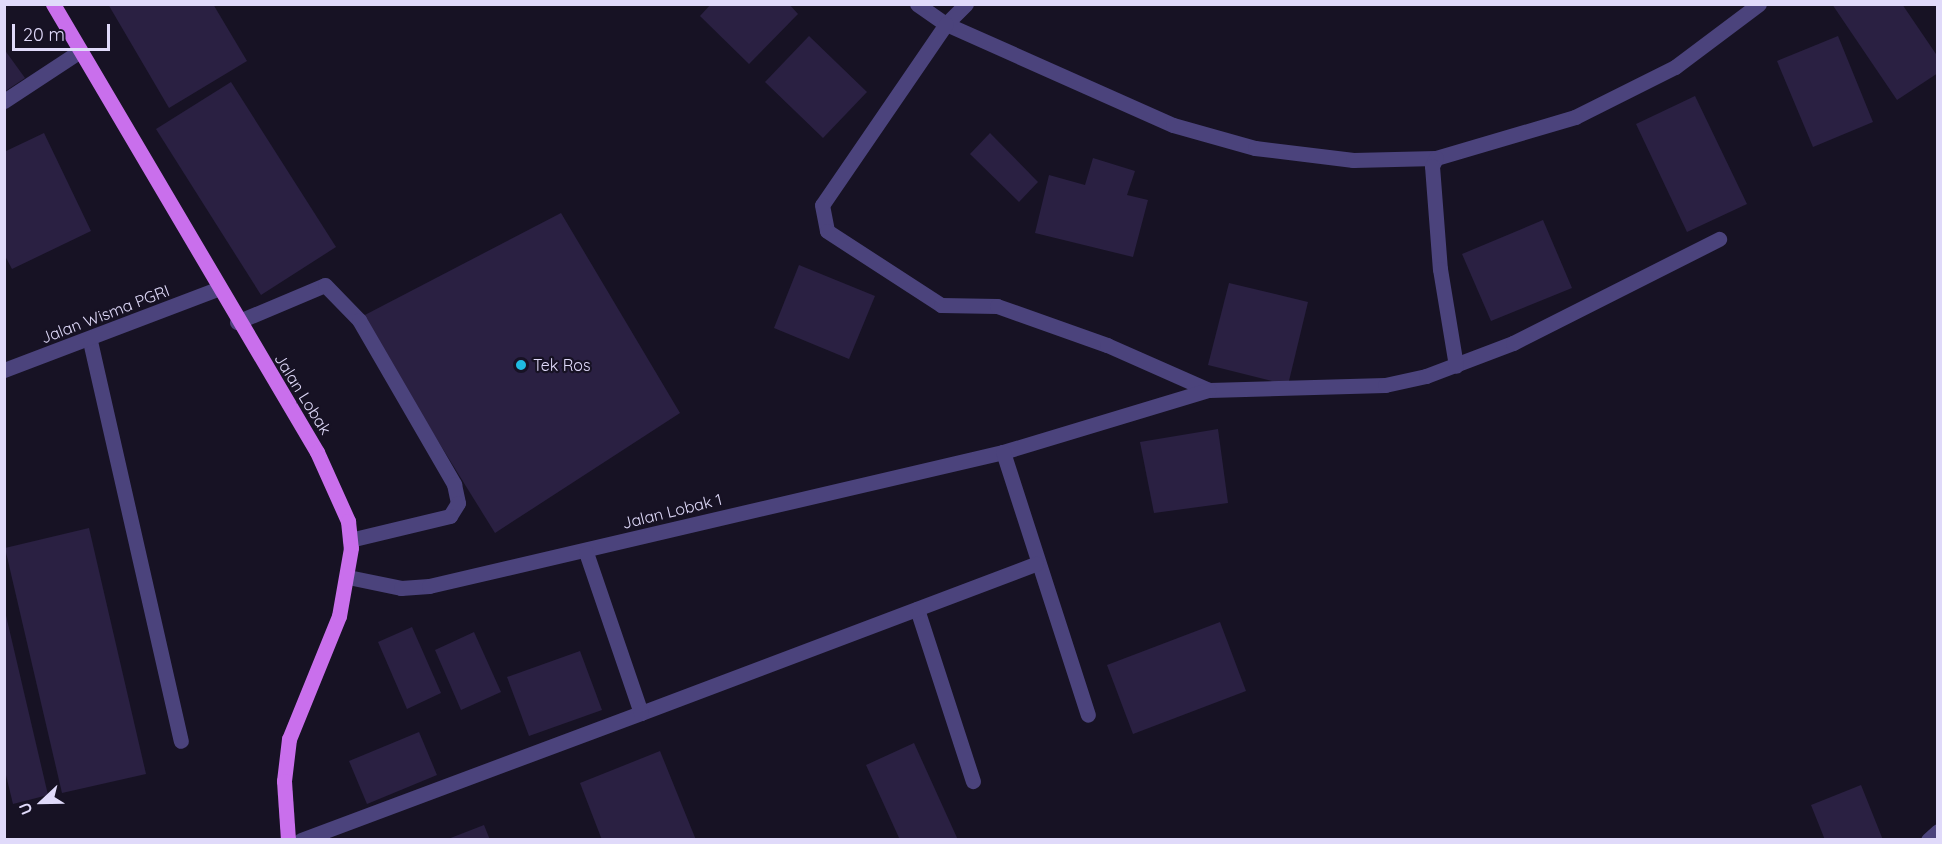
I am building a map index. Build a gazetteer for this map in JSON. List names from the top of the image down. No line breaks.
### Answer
{"streets":{"main road":["Jalan Lobak"],"street":["Jalan Wisma PGRI","Jalan Lobak 1"]},"crossings":[["Jalan Wisma PGRI","Jalan Lobak"],["Jalan Lobak","Jalan Lobak 1"]],"places":["Tek Ros"],"scale_bar":"20 m","north":"left"}
